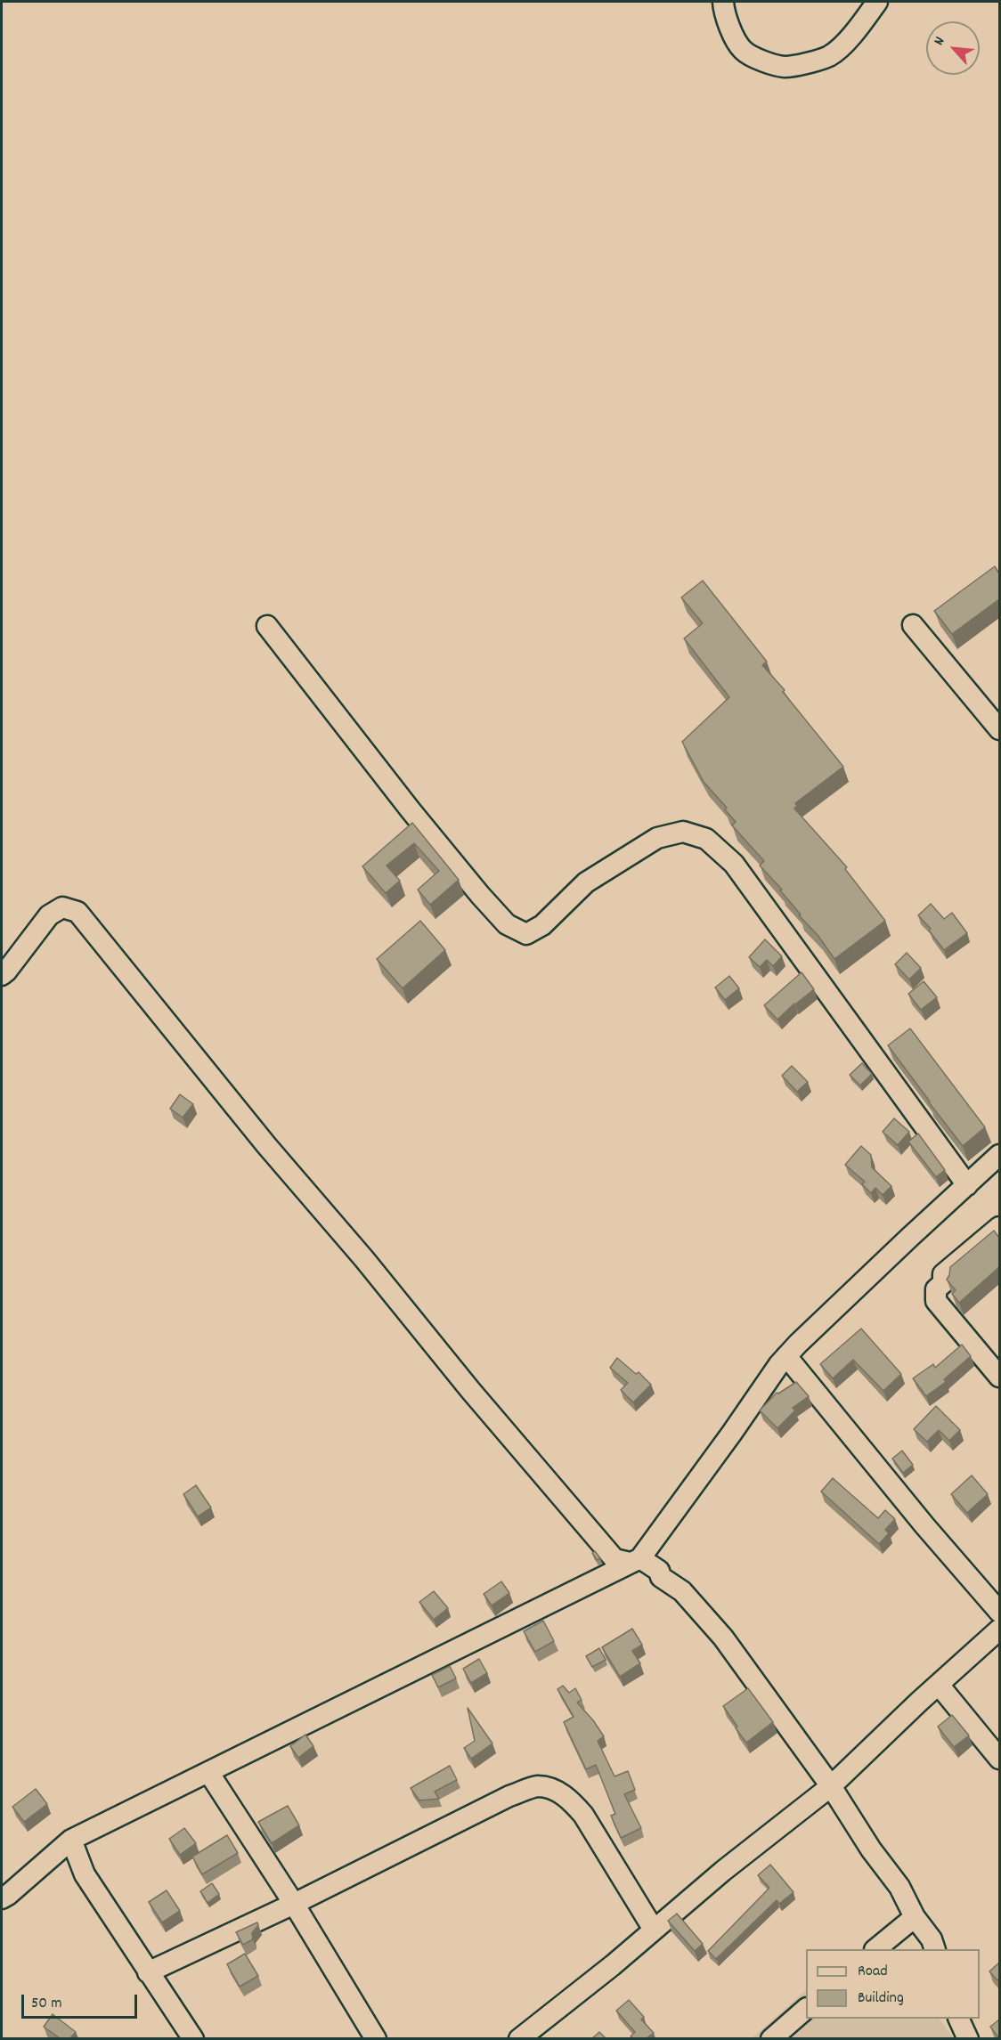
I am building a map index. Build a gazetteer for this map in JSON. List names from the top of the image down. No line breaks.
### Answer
{"legend":["Road","Building"],"scale_bar":"50 m","north":"top left"}
